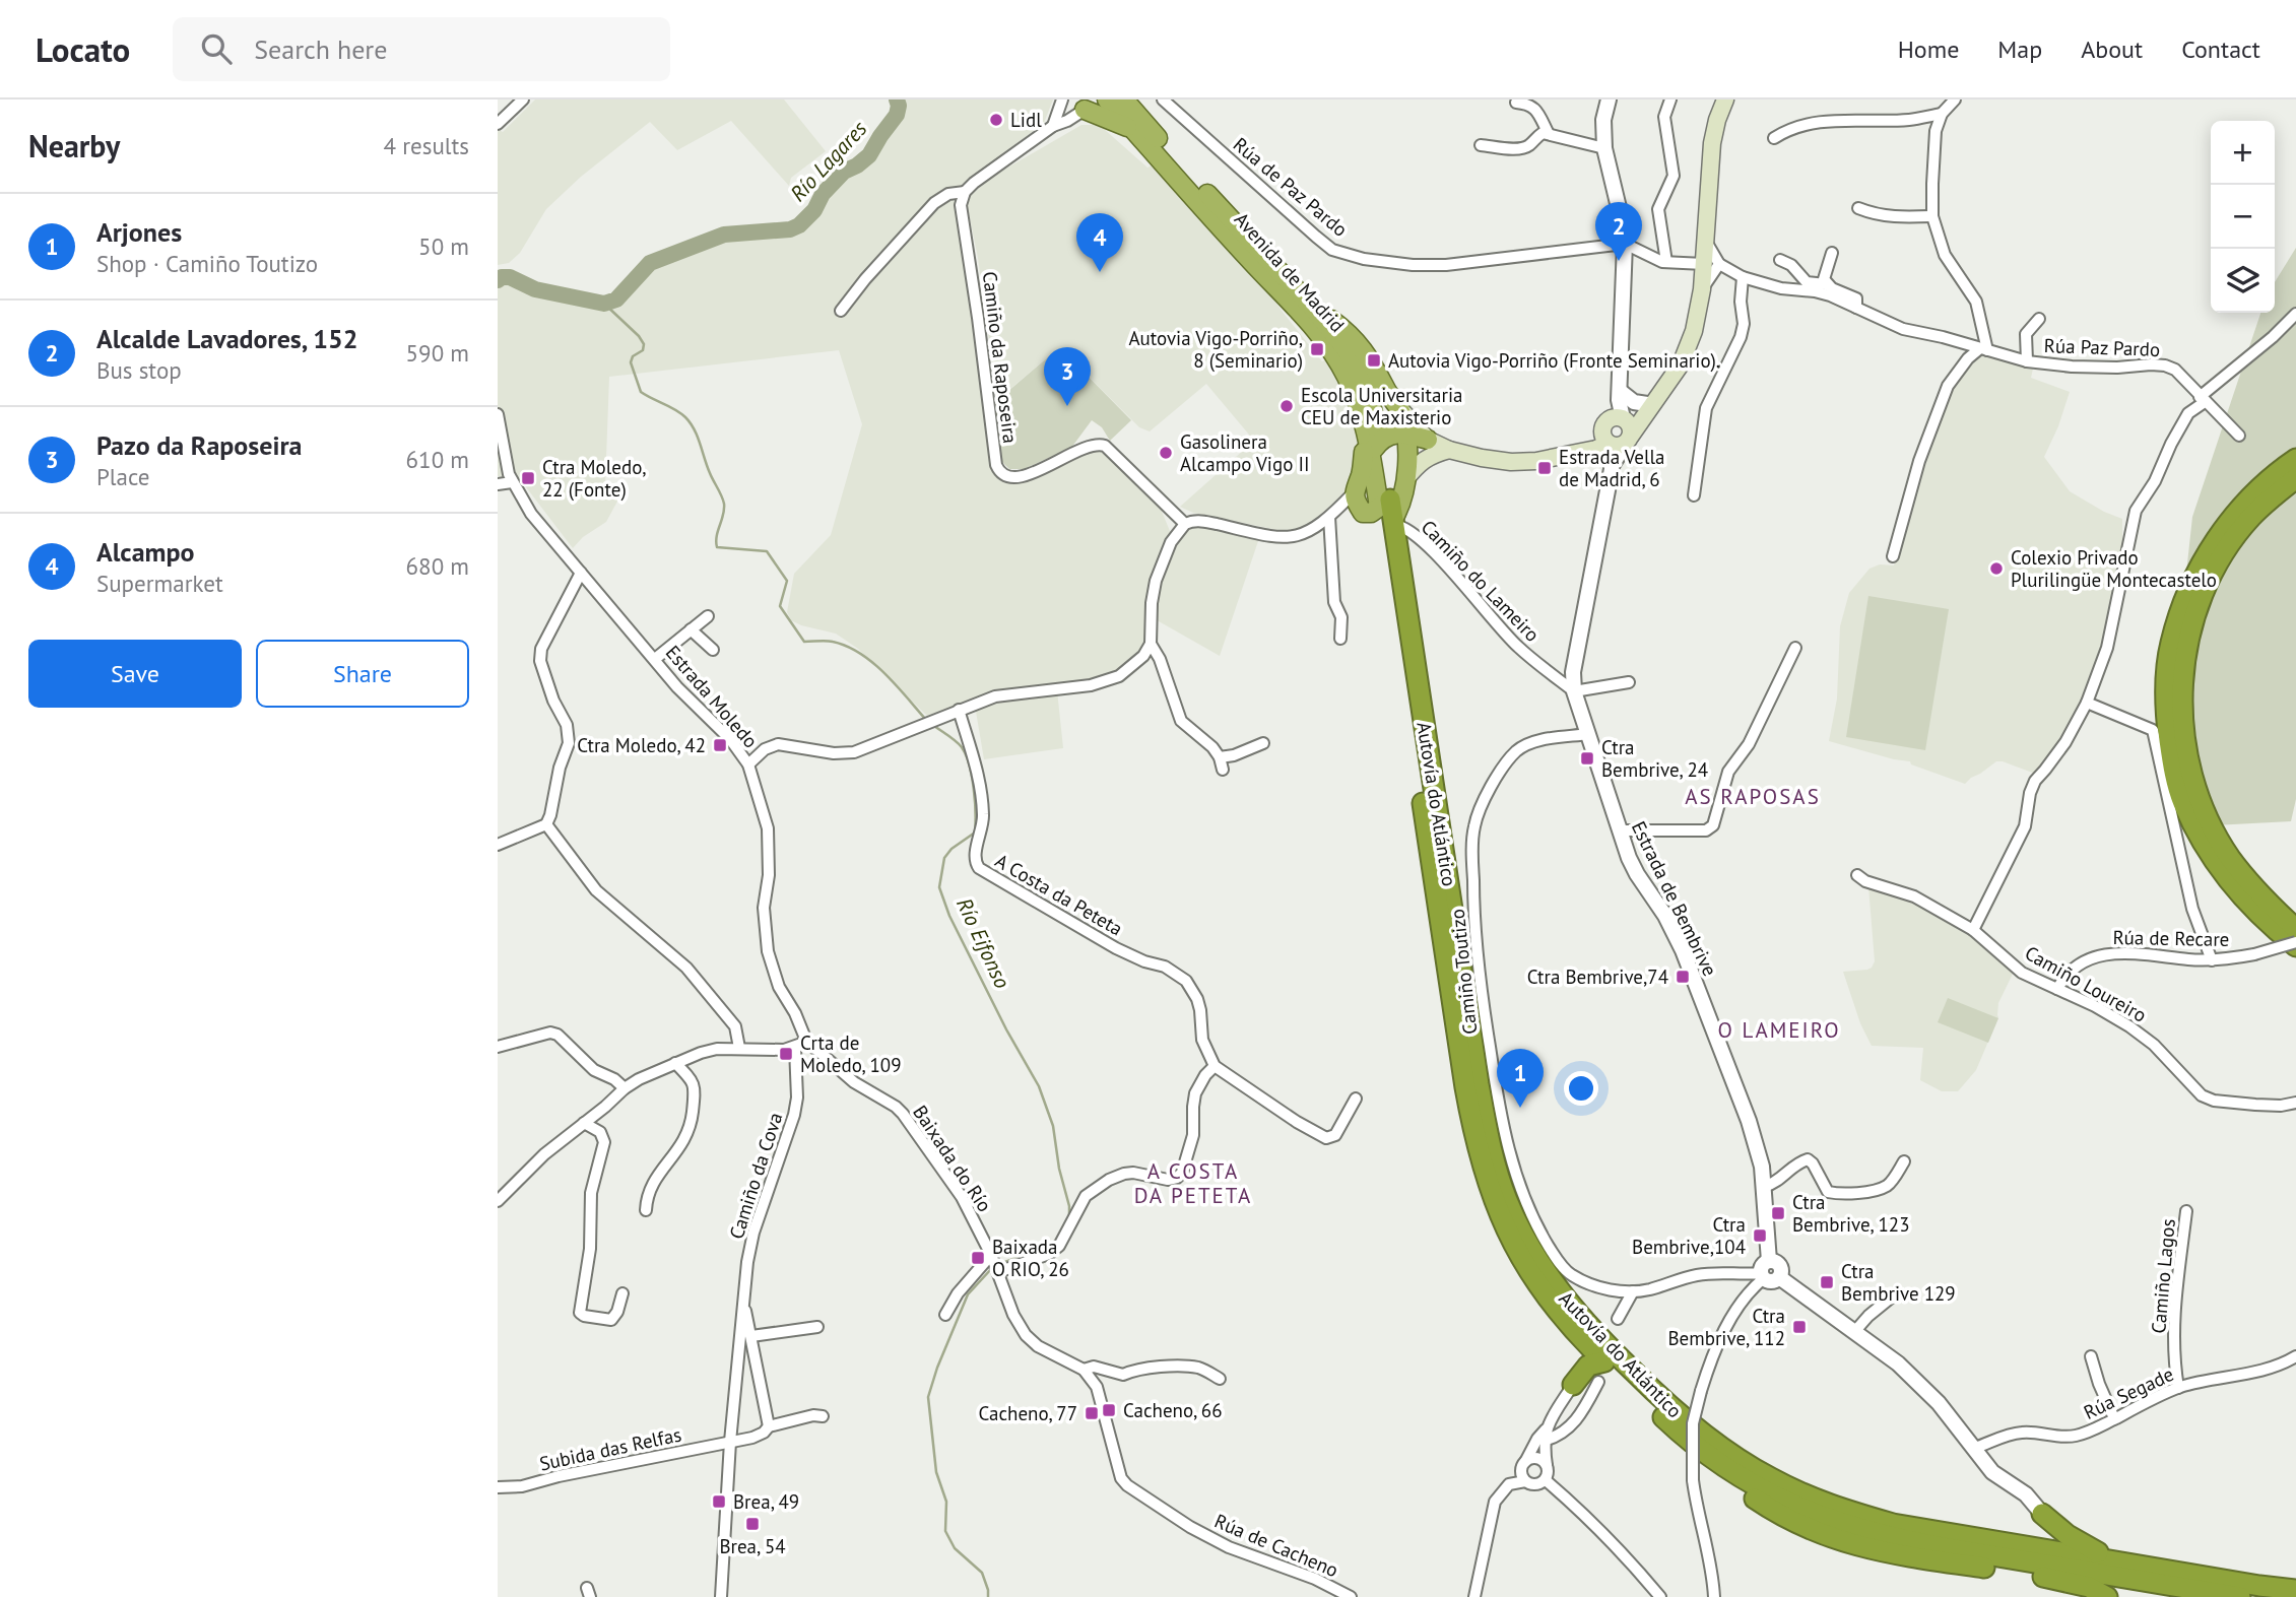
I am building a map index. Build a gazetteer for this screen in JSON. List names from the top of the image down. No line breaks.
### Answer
{"streets":{"highway":["Avenida de Madrid","Autovía do Atlántico"],"street":["Rúa de Paz Pardo","Rúa Paz Pardo","Camiño da Raposeira","Camiño do Lameiro","Estrada Moledo","A Costa da Peteta","Estrada de Bembrive","Rúa de Recare","Camiño Toutizo","Camiño Loureiro","Baixada do Río","Camiño da Cova","Camiño Lagos","Rúa Segade","Subida das Relfas","Rúa de Cacheno"]},"crossings":[["Avenida de Madrid","Camiño do Lameiro"],["Avenida de Madrid","Autovía do Atlántico"],["Camiño do Lameiro","Autovía do Atlántico"],["Camiño do Lameiro","Estrada de Bembrive"],["Estrada Moledo","Baixada do Río"],["Estrada de Bembrive","Camiño Toutizo"],["Rúa de Recare","Camiño Loureiro"],["Camiño da Cova","Subida das Relfas"],["Camiño Lagos","Rúa Segade"]],"districts":["AS RAPOSAS","O LAMEIRO","A COSTA DA PETETA"],"water":["Río Lagares","Río Eifonso"],"places":{"other":["Lidl","Escola Universitaria CEU de Maxisterio","Gasolinera Alcampo Vigo II","Colexio Privado Plurilingüe Montecastelo"],"transit":["Autovia Vigo-Porriño, 8 (Seminario)","Autovia Vigo-Porriño (Fronte Seminario).","Estrada Vella de Madrid, 6","Ctra Moledo, 22 (Fonte)","Ctra Moledo, 42","Ctra Bembrive, 24","Ctra Bembrive,74","Crta de Moledo, 109","Ctra Bembrive, 123","Ctra Bembrive,104","Baixada O RIO, 26","Ctra Bembrive 129","Ctra Bembrive, 112","Cacheno, 66","Cacheno, 77","Brea, 49","Brea, 54"]},"page":{"header":"Locato","search":"Search here","nav":["Home","Map","About","Contact"],"heading":["Nearby","4 results"],"map_buttons":["+","−"],"list":[{"mark":"1","name":"Arjones","note":"Shop · Camiño Toutizo","value":"50 m"},{"mark":"2","name":"Alcalde Lavadores, 152","note":"Bus stop","value":"590 m"},{"mark":"3","name":"Pazo da Raposeira","note":"Place","value":"610 m"},{"mark":"4","name":"Alcampo","note":"Supermarket","value":"680 m"}],"pins":["2","4","3","1"],"buttons":["Save","Share"]}}
